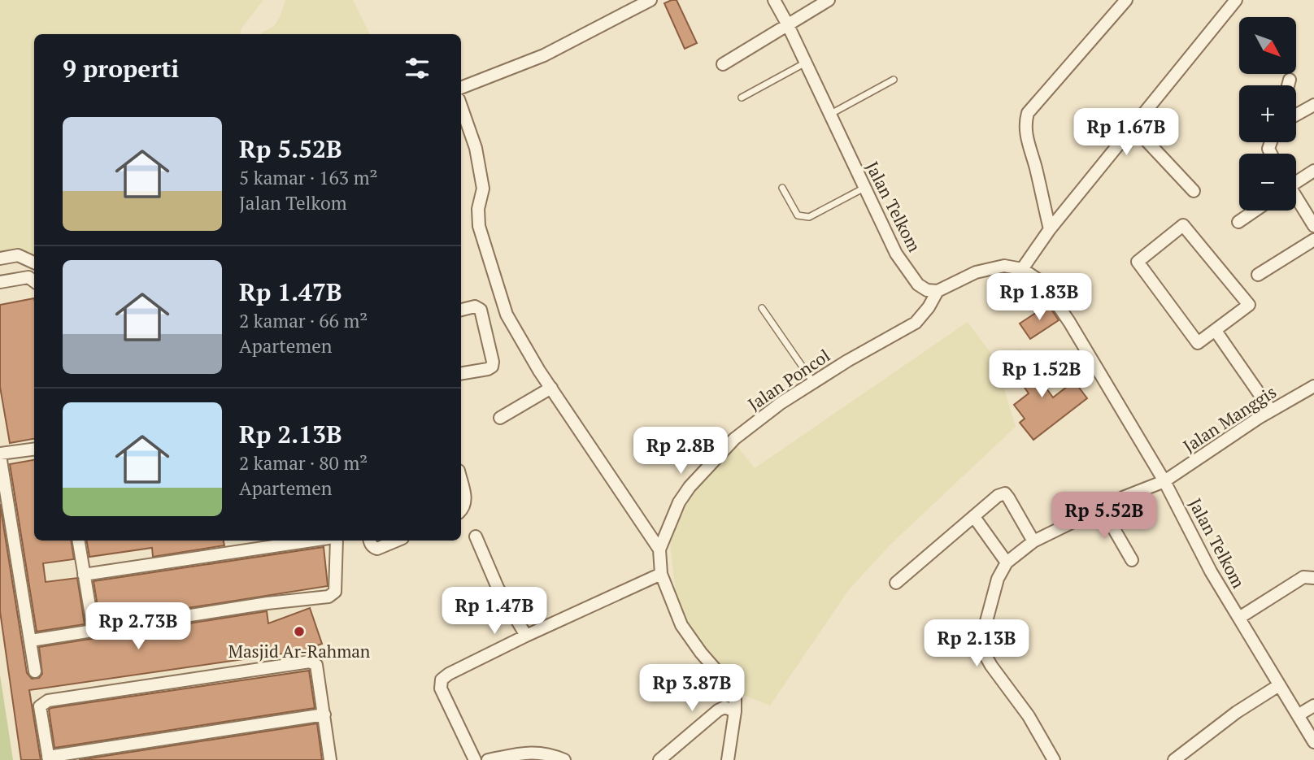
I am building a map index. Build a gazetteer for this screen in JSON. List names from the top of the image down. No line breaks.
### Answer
{"streets":{"street":["Jalan Telkom","Jalan Poncol","Jalan Manggis"]},"crossings":[["Jalan Telkom","Jalan Poncol"],["Jalan Telkom","Jalan Manggis"]],"places":["Masjid Ar-Rahman"],"north":"bottom right","page":{"map_buttons":["+","−"],"heading":"9 properti","list":[{"name":"Rp 5.52B","note":"5 kamar · 163 m² · Jalan Telkom"},{"name":"Rp 1.47B","note":"2 kamar · 66 m² · Apartemen"},{"name":"Rp 2.13B","note":"2 kamar · 80 m² · Apartemen"}],"price":["Rp 1.67B","Rp 1.83B","Rp 1.52B","Rp 2.8B","Rp 5.52B","Rp 1.47B","Rp 2.73B","Rp 2.13B","Rp 3.87B"]}}
